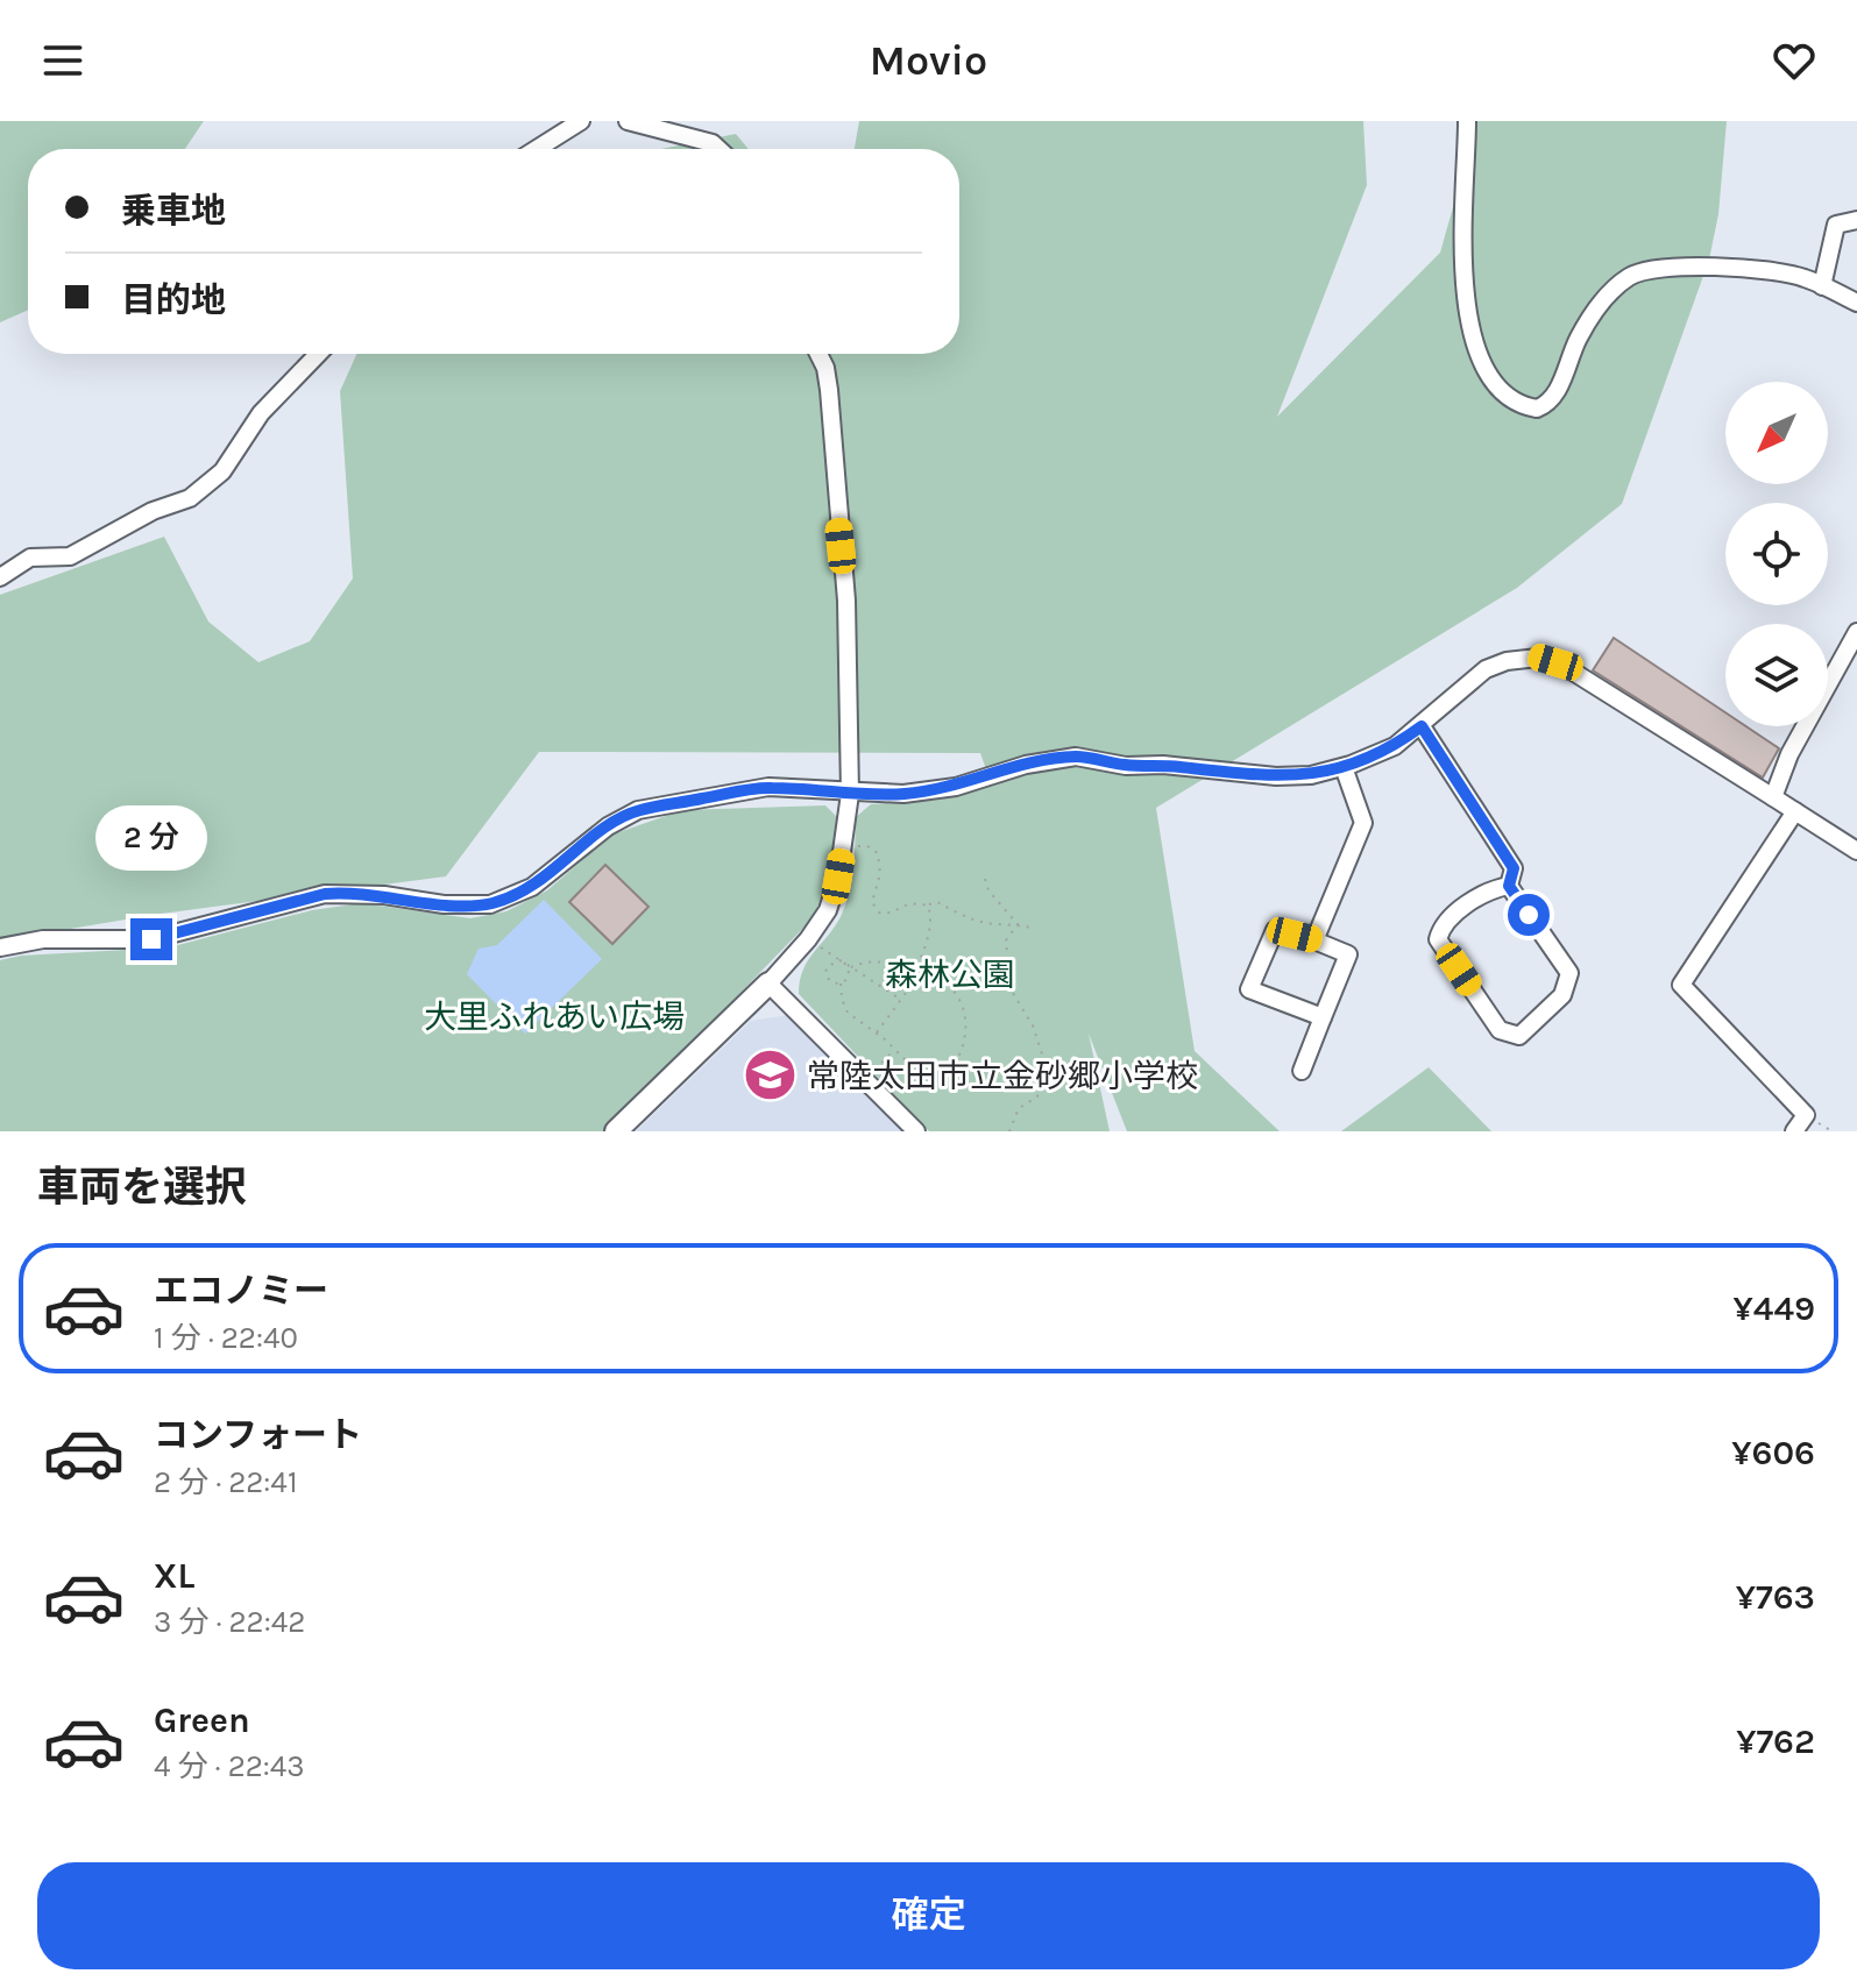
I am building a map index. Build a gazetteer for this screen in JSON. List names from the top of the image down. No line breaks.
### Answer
{"parks":["森林公園","大里ふれあい広場"],"places":{"school or university":["常陸太田市立金砂郷小学校"]},"north":"bottom left","page":{"header":"Movio","banner":["乗車地","目的地"],"bubble":"2 分","heading":"車両を選択","list":[{"name":"エコノミー","note":"1 分 · 22:40","value":"¥449"},{"name":"コンフォート","note":"2 分 · 22:41","value":"¥606"},{"name":"XL","note":"3 分 · 22:42","value":"¥763"},{"name":"Green","note":"4 分 · 22:43","value":"¥762"}],"buttons":"確定"}}
